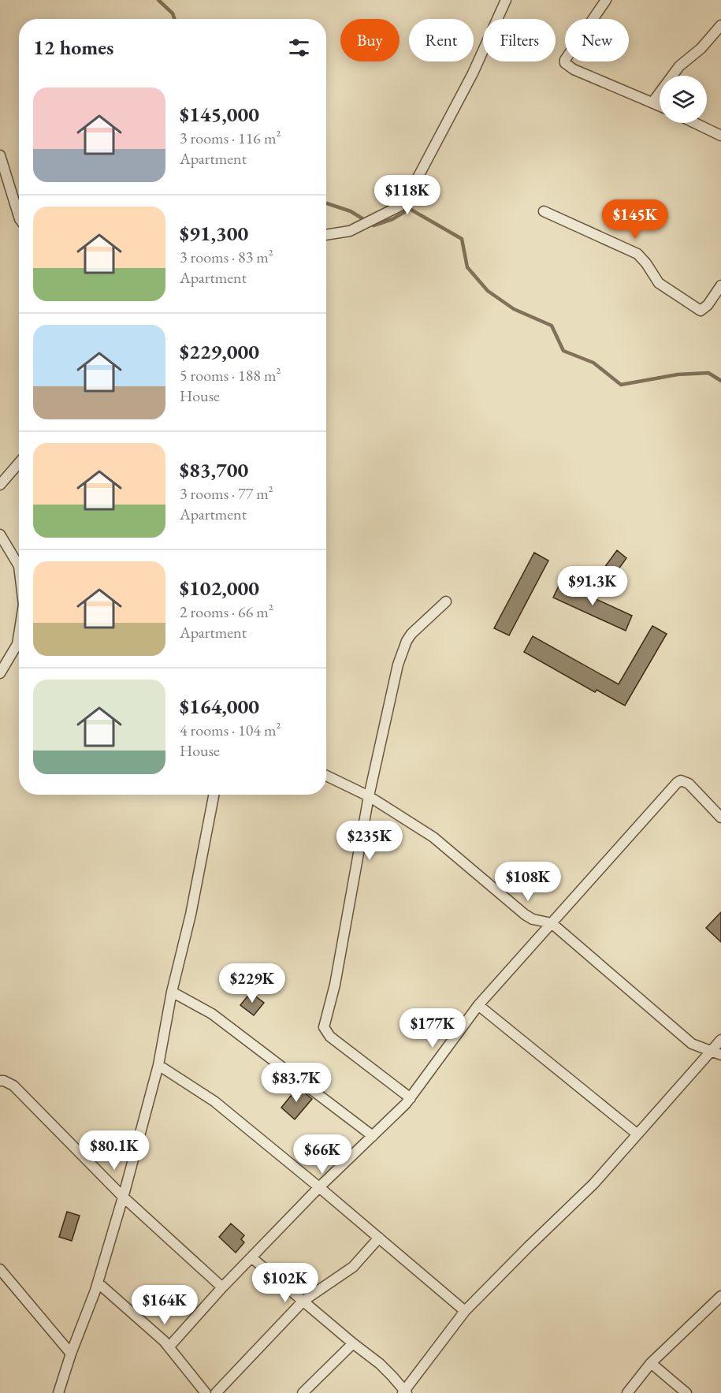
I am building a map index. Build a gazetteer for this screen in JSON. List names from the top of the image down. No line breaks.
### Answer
{"page":{"chip":["Buy","Rent","Filters","New"],"heading":"12 homes","list":[{"name":"$145,000","note":"3 rooms · 116 m² · Apartment"},{"name":"$91,300","note":"3 rooms · 83 m² · Apartment"},{"name":"$229,000","note":"5 rooms · 188 m² · House"},{"name":"$83,700","note":"3 rooms · 77 m² · Apartment"},{"name":"$102,000","note":"2 rooms · 66 m² · Apartment"},{"name":"$164,000","note":"4 rooms · 104 m² · House"}],"price":["$118K","$145K","$91.3K","$235K","$108K","$229K","$177K","$83.7K","$80.1K","$66K","$102K","$164K"]}}
